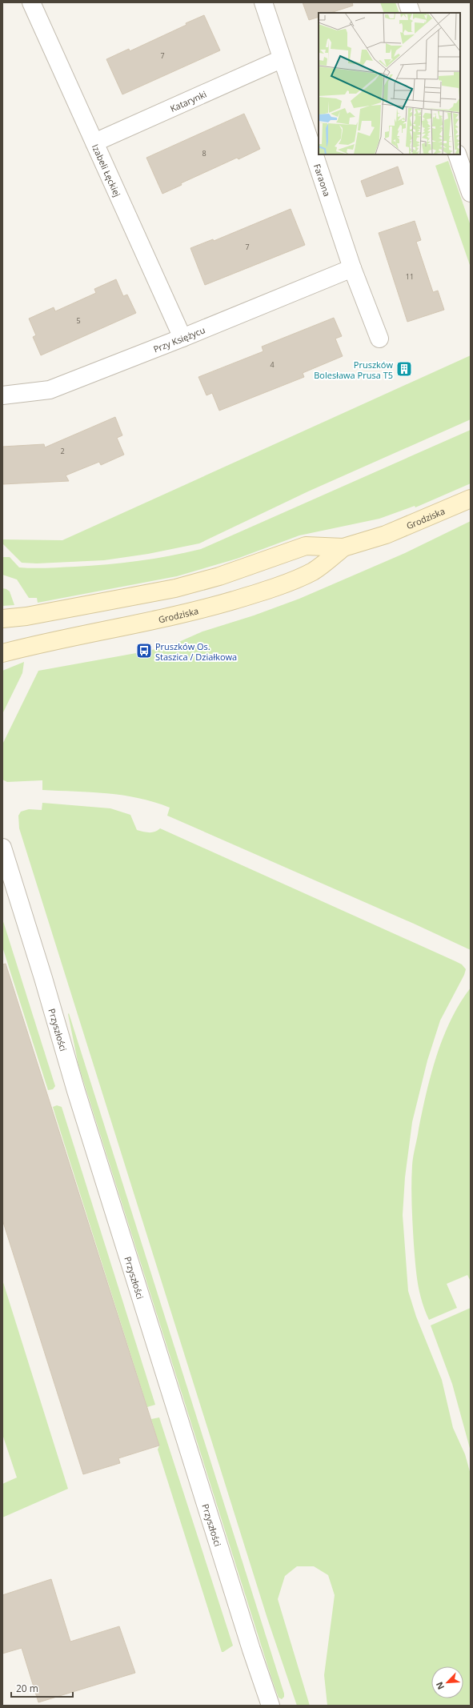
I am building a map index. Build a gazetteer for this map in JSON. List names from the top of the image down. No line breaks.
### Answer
{"streets":{"main road":["Grodziska"],"street":["Katarynki","Izabeli Łęckiej","Faraona","Przy Księżycu","Przyszłości"]},"crossings":[["Katarynki","Izabeli Łęckiej"],["Katarynki","Faraona"],["Izabeli Łęckiej","Przy Księżycu"],["Faraona","Przy Księżycu"]],"places":{"building":["Pruszków Bolesława Prusa T5"],"bus stop":["Pruszków Os. Staszica / Działkowa"]},"house_numbers":["7","8","7","11","5","4","2"],"scale_bar":"20 m","north":"bottom left"}
